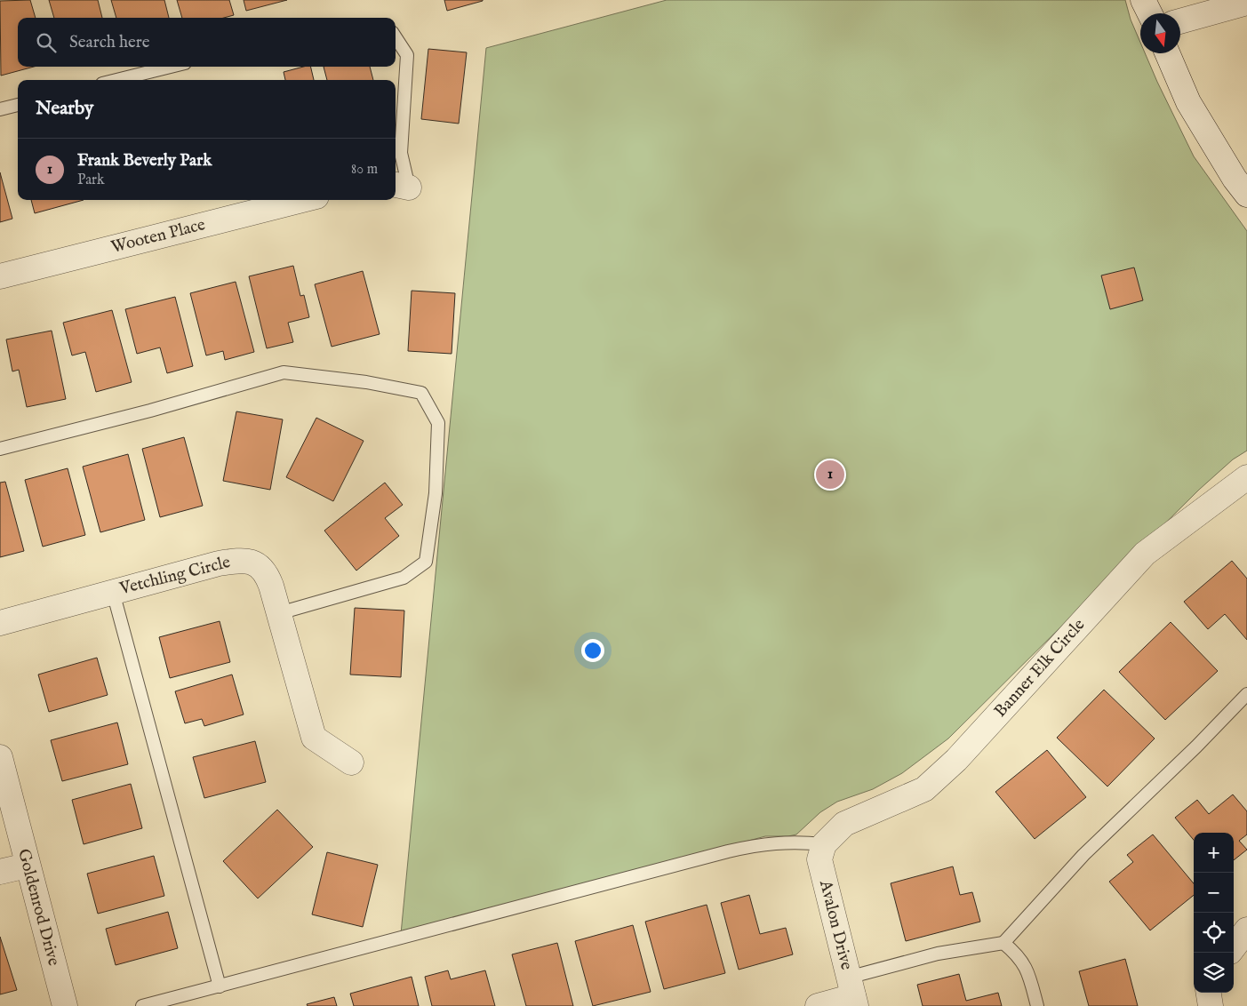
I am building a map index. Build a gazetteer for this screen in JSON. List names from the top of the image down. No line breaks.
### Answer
{"streets":{"street":["Wooten Place","Vetchling Circle","Banner Elk Circle","Goldenrod Drive","Avalon Drive"]},"crossings":[["Banner Elk Circle","Avalon Drive"]],"north":"bottom","page":{"search":"Search here","heading":"Nearby","list":[{"mark":"1","name":"Frank Beverly Park","note":"Park","value":"80 m"}],"pins":"1","map_buttons":["+","−"]}}
